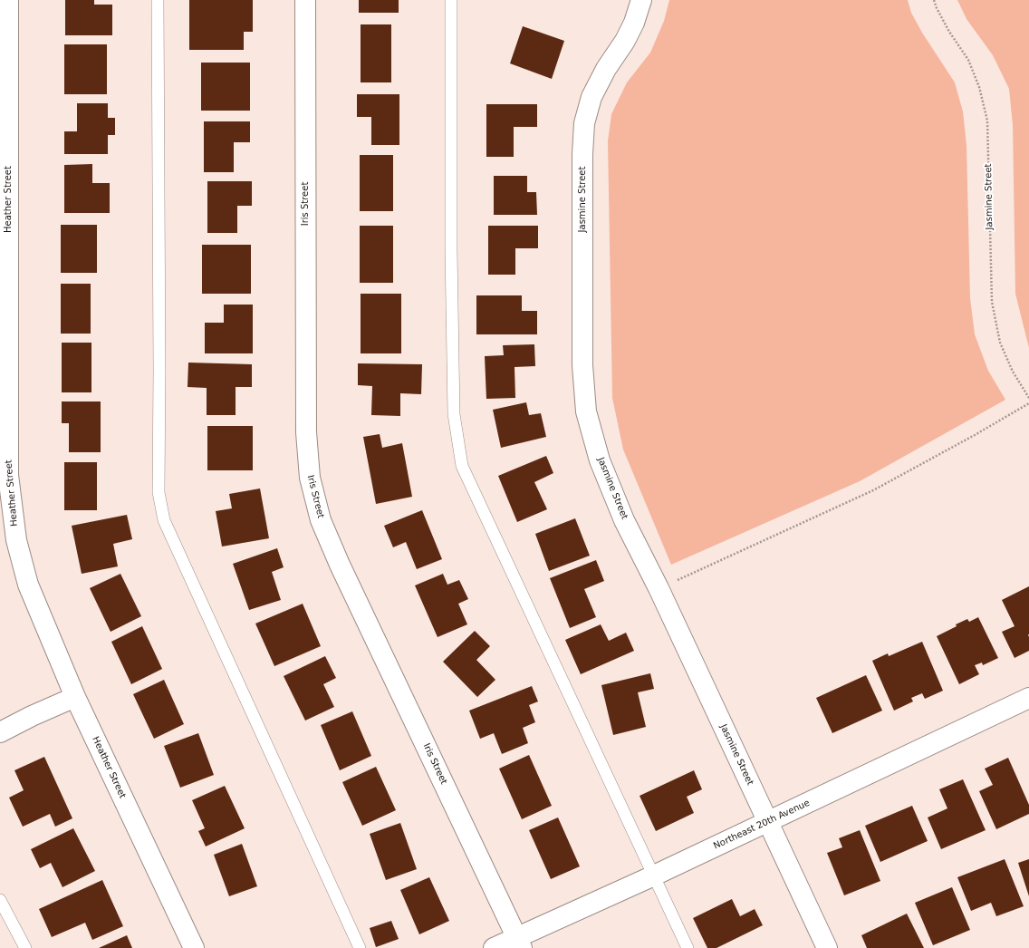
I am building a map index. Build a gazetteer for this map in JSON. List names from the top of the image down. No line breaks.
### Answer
{"streets":{"street":["Jasmine Street","Heather Street","Iris Street","Northeast 20th Avenue"]},"crossings":[["Jasmine Street","Northeast 20th Avenue"],["Iris Street","Northeast 20th Avenue"]]}
